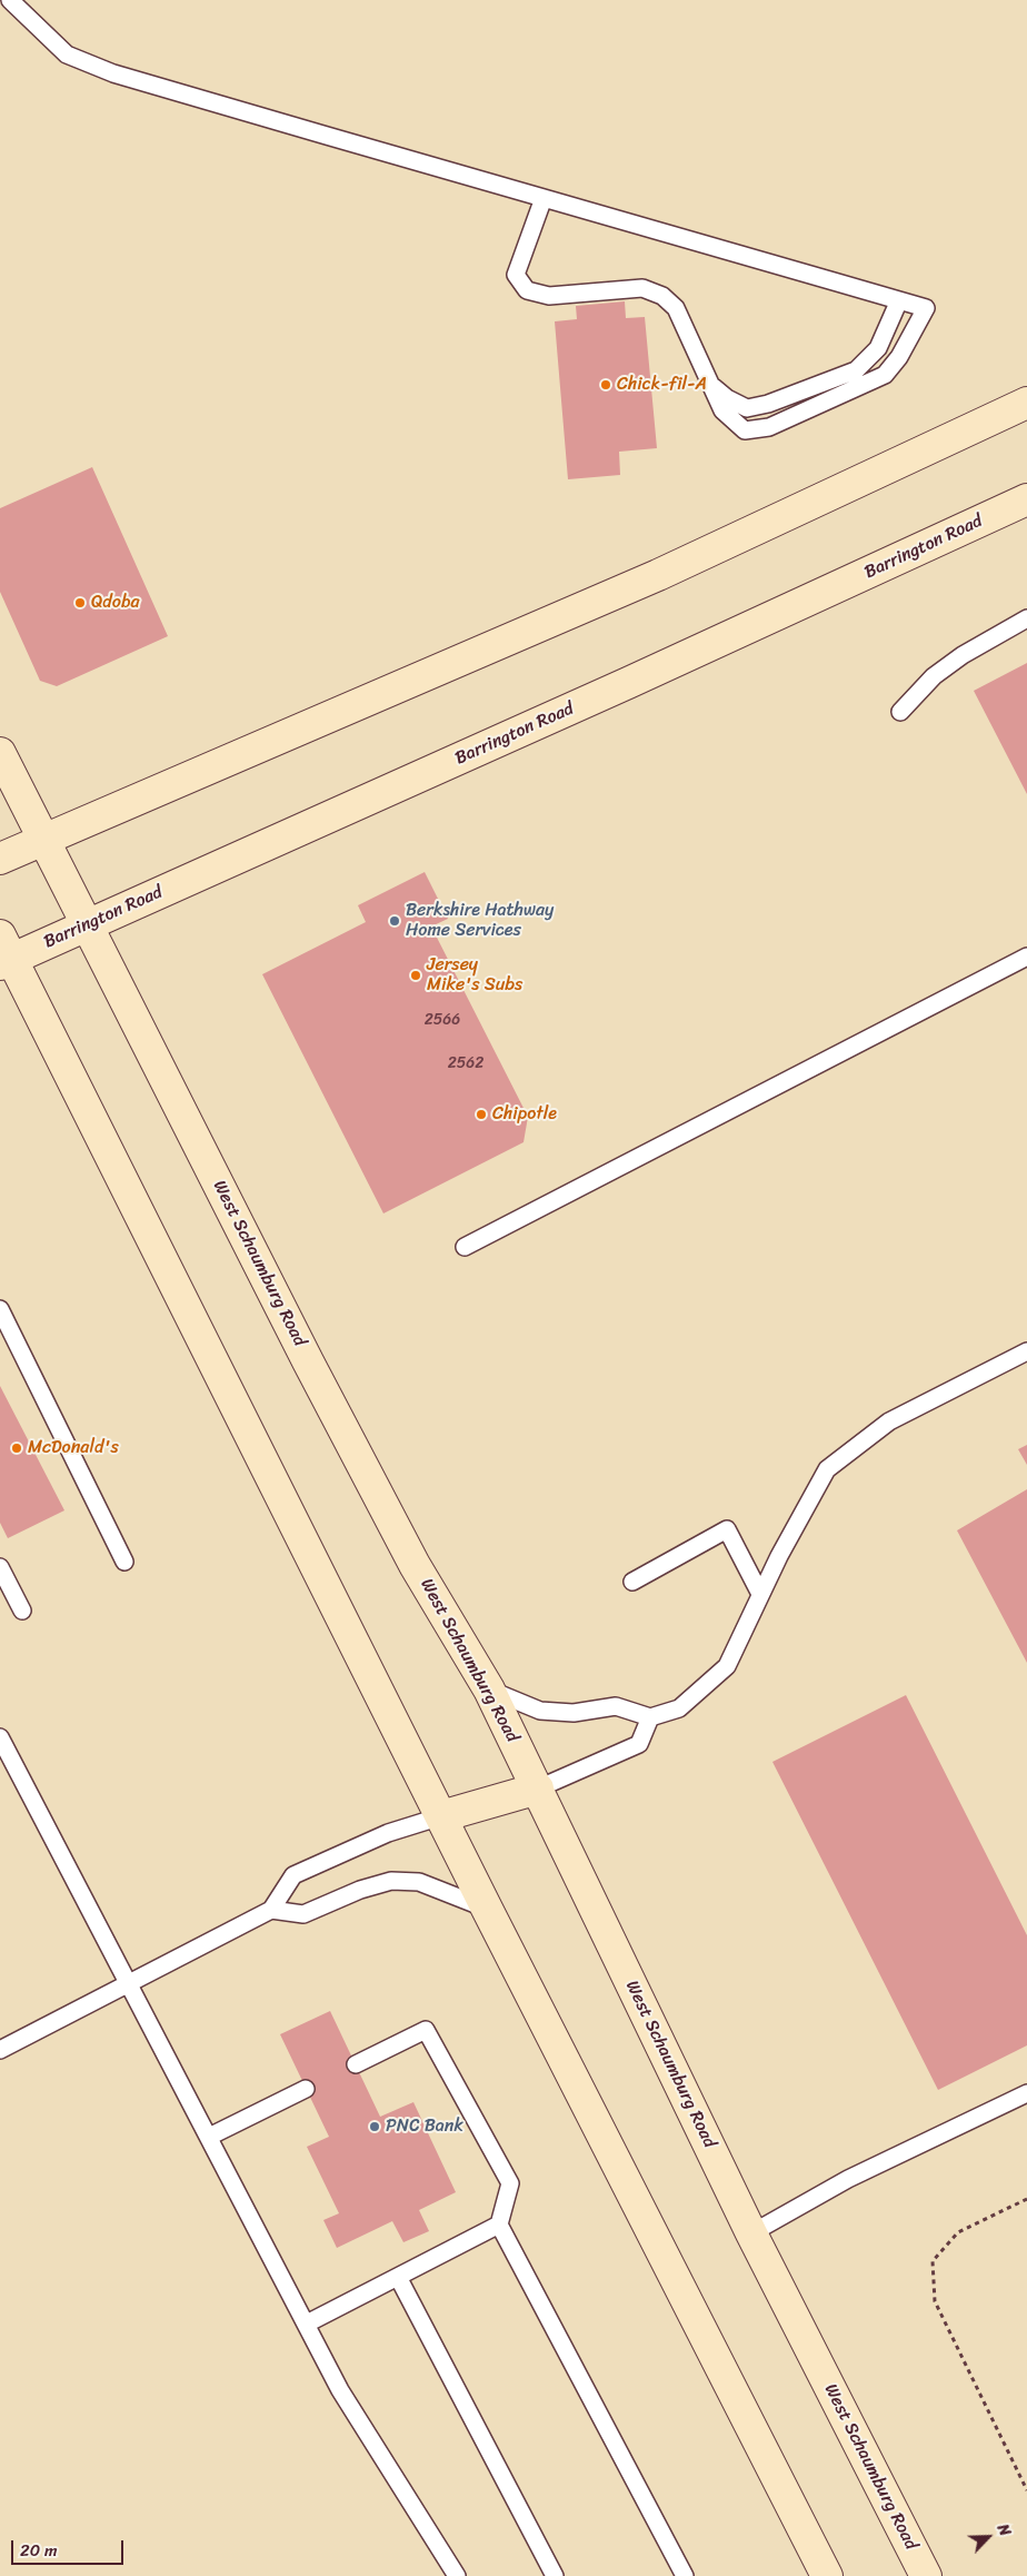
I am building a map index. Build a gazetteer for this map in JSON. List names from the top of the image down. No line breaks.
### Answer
{"streets":{"main road":["Barrington Road","West Schaumburg Road"]},"crossings":[["Barrington Road","West Schaumburg Road"]],"places":["Chick-fil-A","Qdoba","Berkshire Hathway Home Services","Jersey Mike's Subs","Chipotle","McDonald's","PNC Bank"],"house_numbers":["2566","2562"],"scale_bar":"20 m","north":"top right"}
